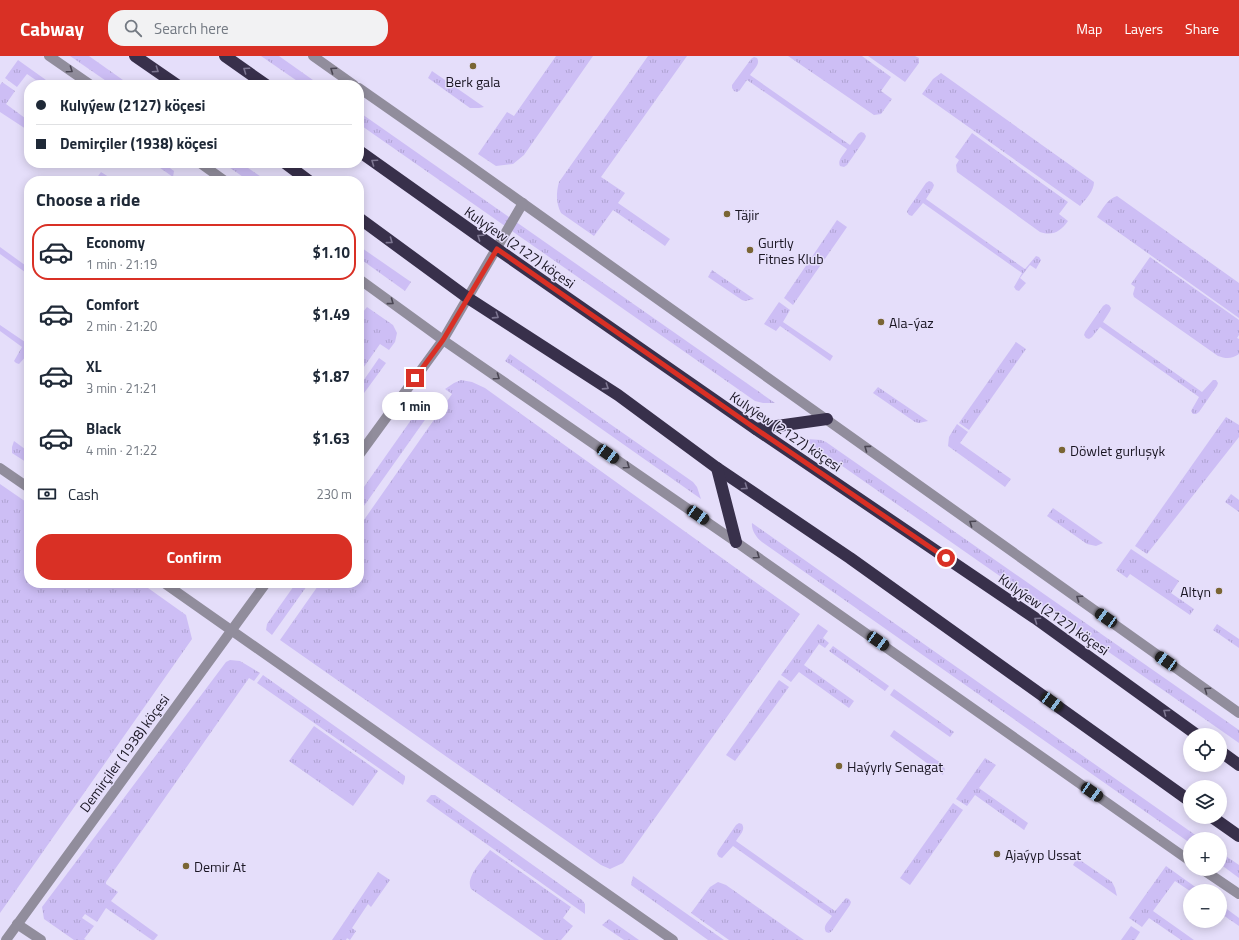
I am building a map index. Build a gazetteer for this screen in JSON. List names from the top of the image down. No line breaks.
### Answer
{"streets":{"highway":["Kulyýew (2127) köçesi"],"street":["Demirçiler (1938) köçesi"]},"places":["Berk gala","Täjir","Gurtly Fitnes Klub","Ala-ýaz","Döwlet gurluşyk","Altyn","Haýyrly Senagat","Ajaýyp Ussat","Demir At"],"page":{"header":"Cabway","search":"Search here","nav":["Map","Layers","Share"],"banner":["Kulyýew (2127) köçesi","Demirçiler (1938) köçesi"],"heading":"Choose a ride","list":[{"name":"Economy","note":"1 min · 21:19","value":"$1.10"},{"name":"Comfort","note":"2 min · 21:20","value":"$1.49"},{"name":"XL","note":"3 min · 21:21","value":"$1.87"},{"name":"Black","note":"4 min · 21:22","value":"$1.63"}],"bubble":"1 min","pay":["Cash","230 m"],"buttons":"Confirm","map_buttons":["+","−"]}}
